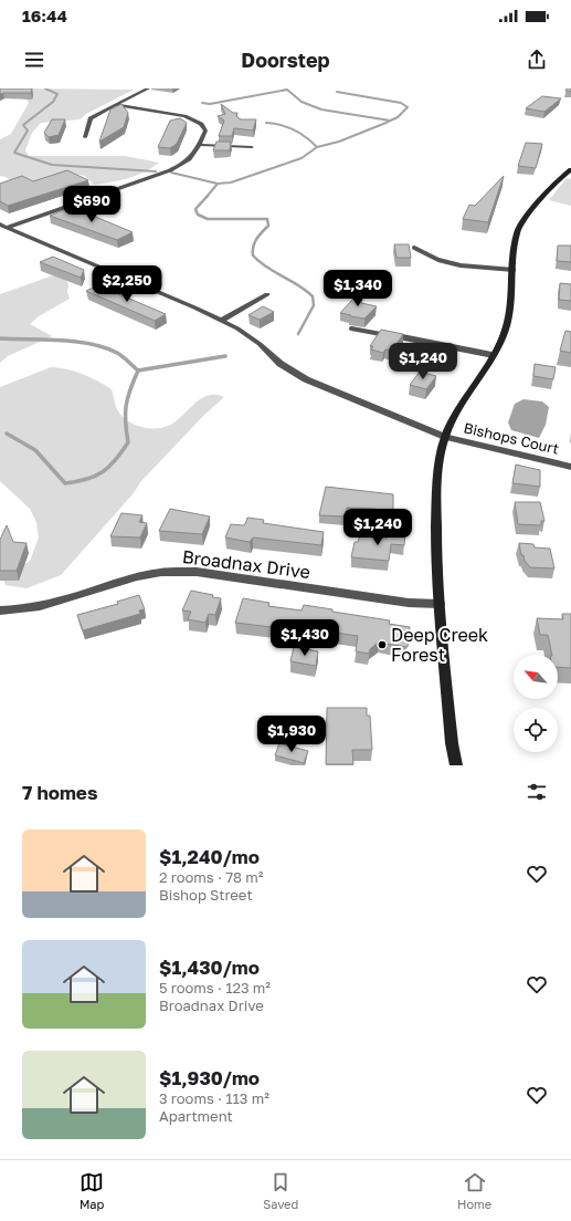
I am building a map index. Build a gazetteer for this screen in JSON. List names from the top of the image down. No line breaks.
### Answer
{"streets":{"street":["Bishops Court","Broadnax Drive"]},"places":["Deep Creek Forest"],"north":"top left","page":{"status":"16:44","header":"Doorstep","price":["$690","$2,250","$1,340","$1,240","$1,240","$1,430","$1,930"],"heading":"7 homes","list":[{"name":"$1,240/mo","note":"2 rooms · 78 m² · Bishop Street"},{"name":"$1,430/mo","note":"5 rooms · 123 m² · Broadnax Drive"},{"name":"$1,930/mo","note":"3 rooms · 113 m² · Apartment"}],"tabs":["Map","Saved","Home"]}}
